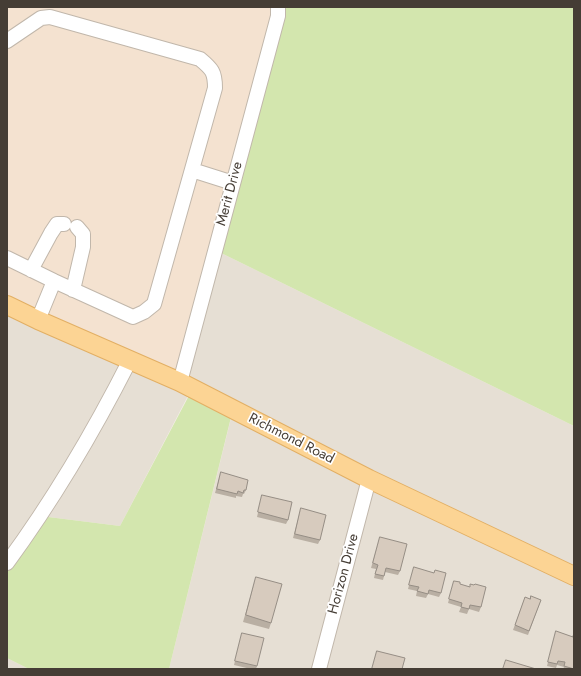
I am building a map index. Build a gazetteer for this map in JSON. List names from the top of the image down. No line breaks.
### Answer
{"streets":{"main road":["Richmond Road"],"street":["Merit Drive","Horizon Drive"]},"crossings":[["Merit Drive","Richmond Road"],["Richmond Road","Horizon Drive"]]}
